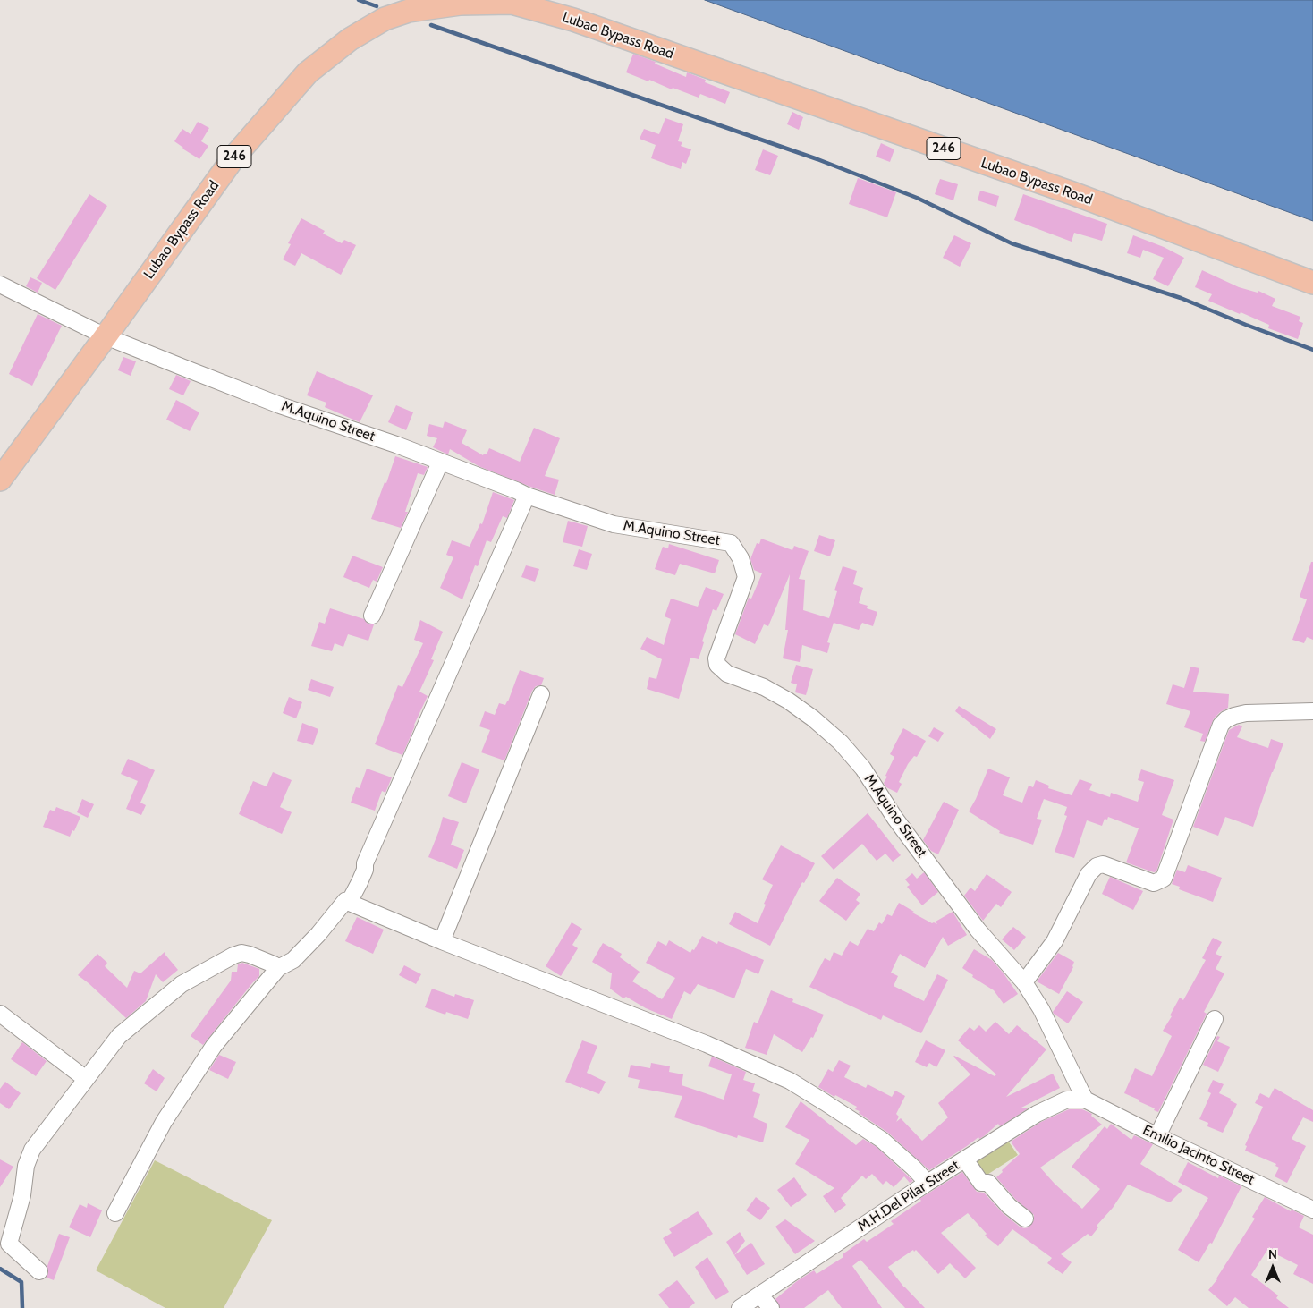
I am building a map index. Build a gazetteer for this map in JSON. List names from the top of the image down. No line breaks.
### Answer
{"streets":{"highway":["Lubao Bypass Road","246"],"street":["M.Aquino Street","Emilio Jacinto Street","M.H.Del Pilar Street"]},"crossings":[["Lubao Bypass Road","M.Aquino Street"],["M.Aquino Street","Emilio Jacinto Street"],["M.Aquino Street","M.H.Del Pilar Street"],["Emilio Jacinto Street","M.H.Del Pilar Street"]],"north":"top"}
